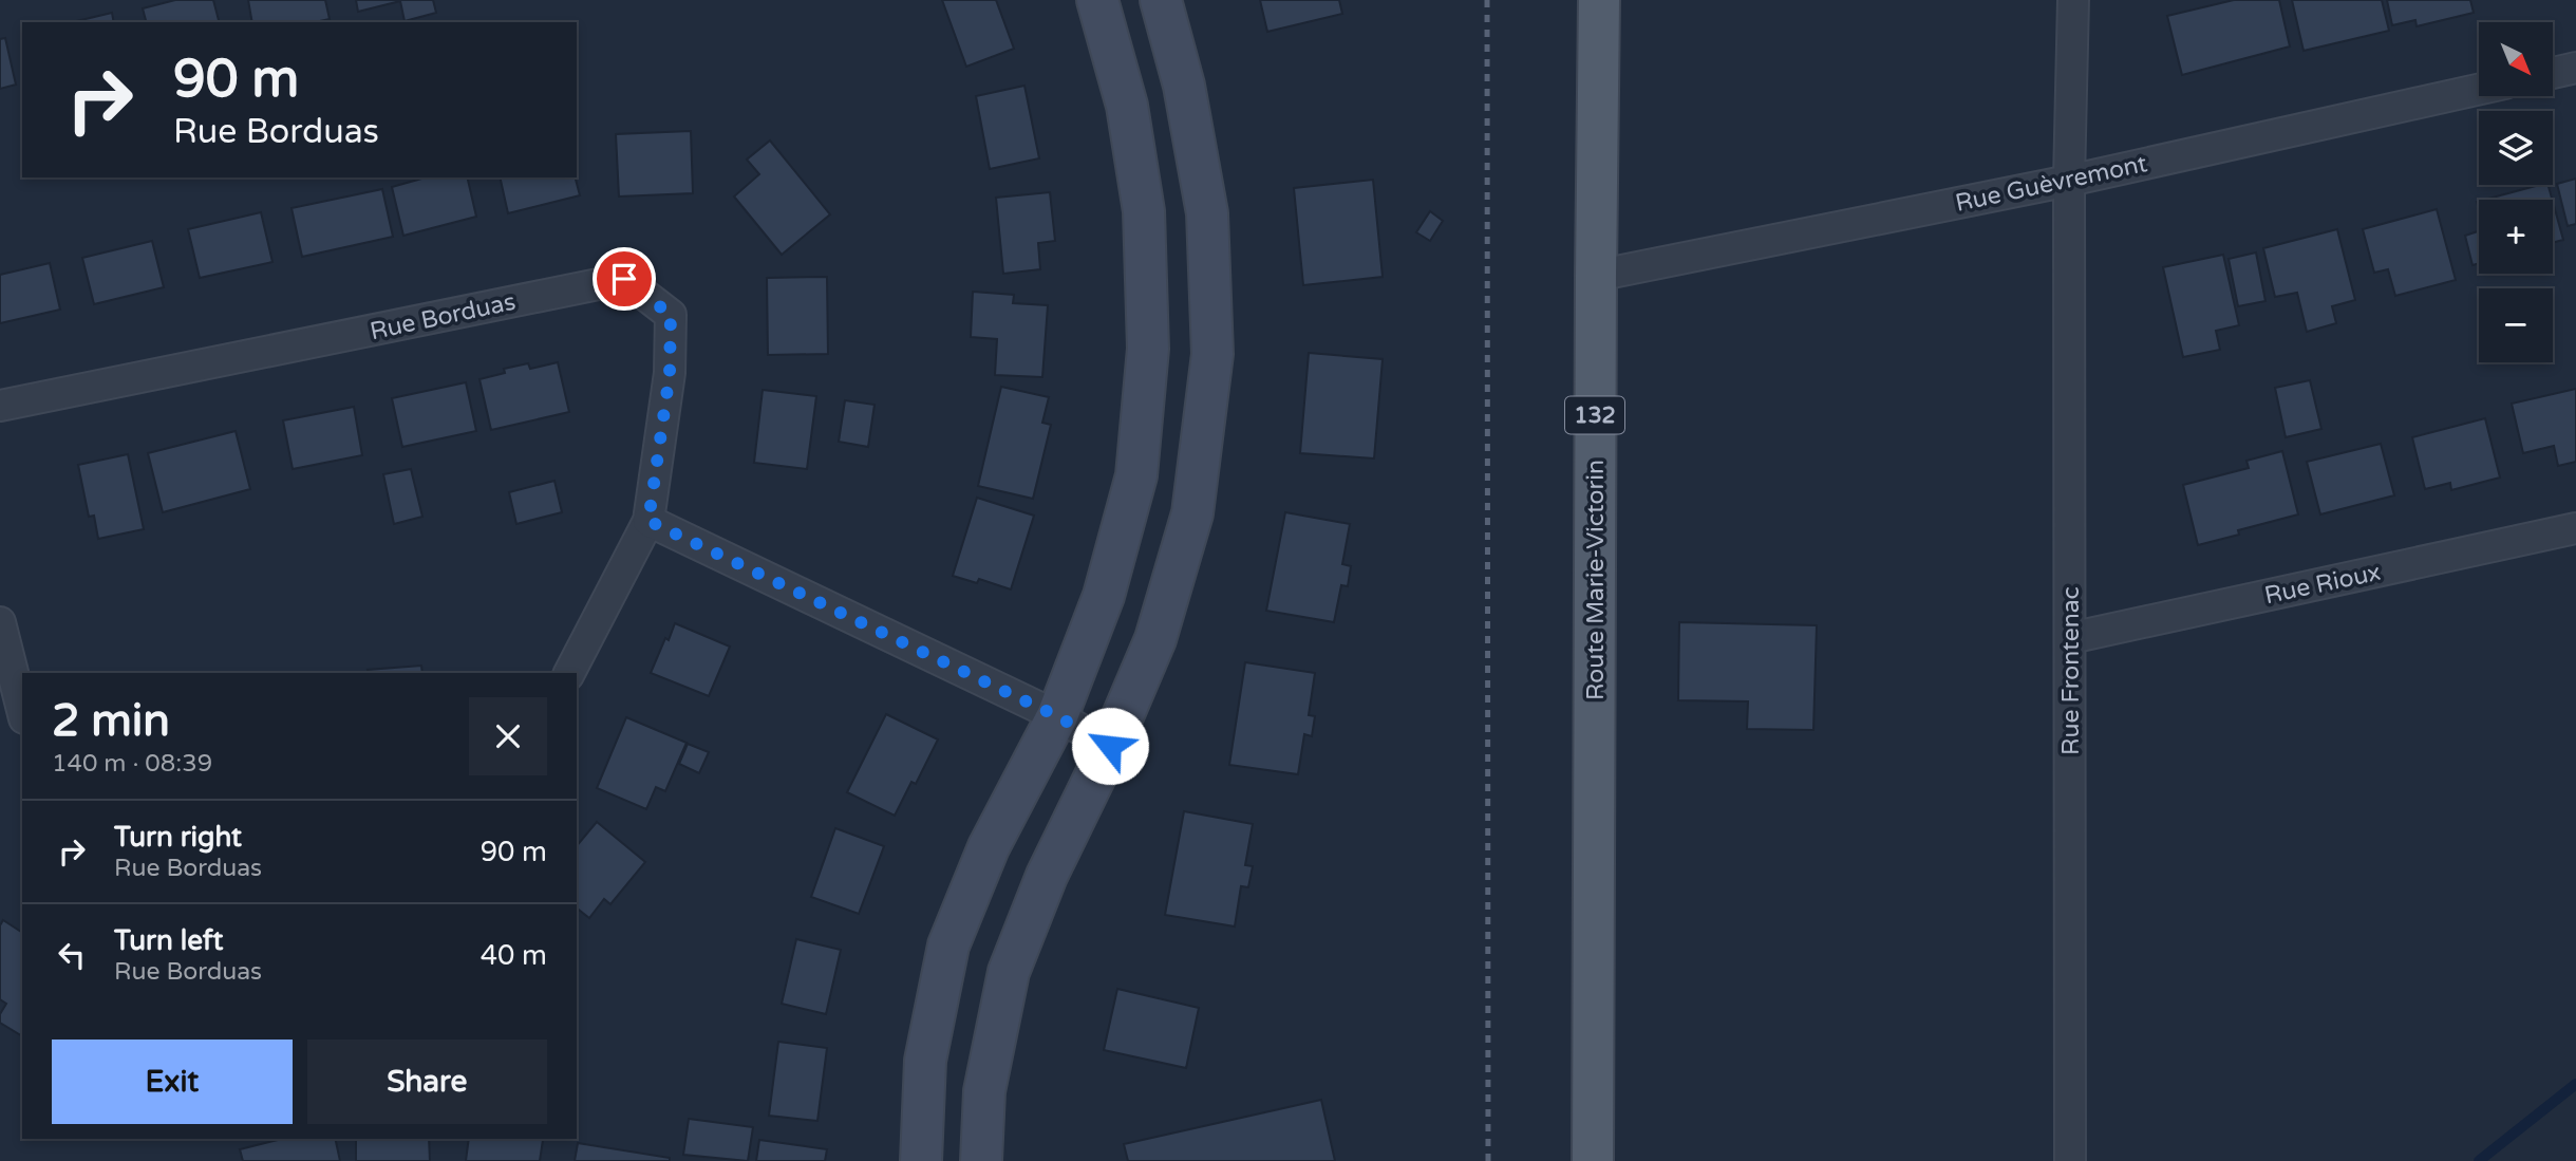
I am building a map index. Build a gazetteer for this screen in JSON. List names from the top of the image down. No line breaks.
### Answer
{"streets":{"main road":["132","Route Marie-Victorin"],"street":["Rue Guèvremont","Rue Borduas","Rue Rioux","Rue Frontenac"]},"crossings":[["Rue Guèvremont","Route Marie-Victorin"],["Rue Guèvremont","Rue Frontenac"],["Rue Rioux","Rue Frontenac"]],"north":"bottom right","page":{"map_buttons":["+","−"],"turn":["90 m","Rue Borduas"],"heading":["2 min","140 m · 08:39"],"list":[{"name":"Turn right","note":"Rue Borduas","value":"90 m"},{"name":"Turn left","note":"Rue Borduas","value":"40 m"}],"buttons":["Exit","Share"]}}
